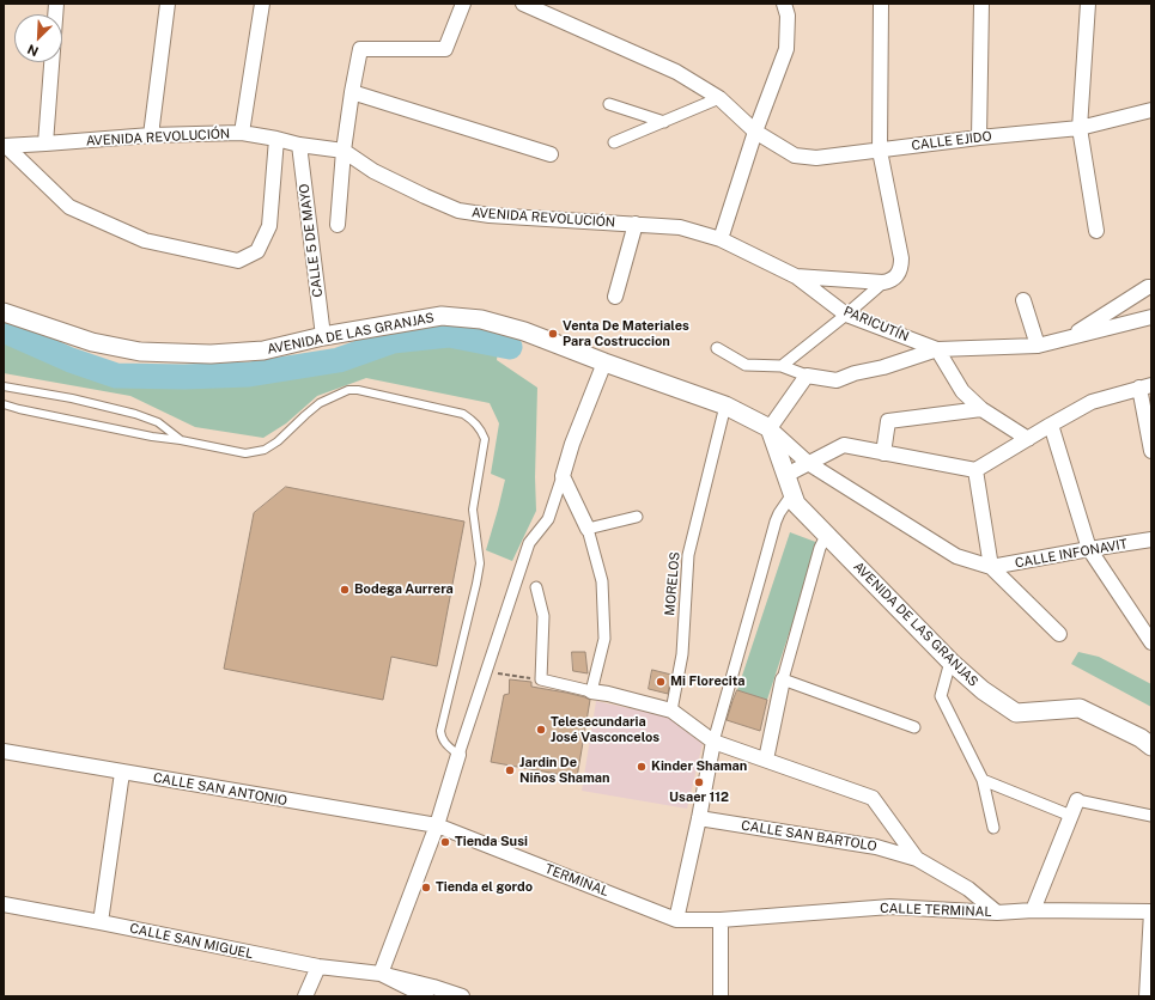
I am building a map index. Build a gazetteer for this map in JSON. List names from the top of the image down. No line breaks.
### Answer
{"streets":{"street":["AVENIDA REVOLUCIÓN","CALLE EJIDO","CALLE 5 DE MAYO","PARICUTÍN","AVENIDA DE LAS GRANJAS","CALLE INFONAVIT","MORELOS","CALLE SAN ANTONIO","CALLE SAN BARTOLO","TERMINAL","CALLE TERMINAL","CALLE SAN MIGUEL"]},"crossings":[["AVENIDA REVOLUCIÓN","CALLE 5 DE MAYO"],["AVENIDA REVOLUCIÓN","PARICUTÍN"],["CALLE 5 DE MAYO","AVENIDA DE LAS GRANJAS"],["AVENIDA DE LAS GRANJAS","CALLE INFONAVIT"],["AVENIDA DE LAS GRANJAS","MORELOS"],["CALLE SAN ANTONIO","TERMINAL"],["TERMINAL","CALLE TERMINAL"]],"places":["Venta De Materiales Para Costruccion","Bodega Aurrera","Mi Florecita","Telesecundaria José Vasconcelos","Kinder Shaman","Jardin De Niños Shaman","Usaer 112","Tienda Susi","Tienda el gordo"],"north":"bottom left"}
